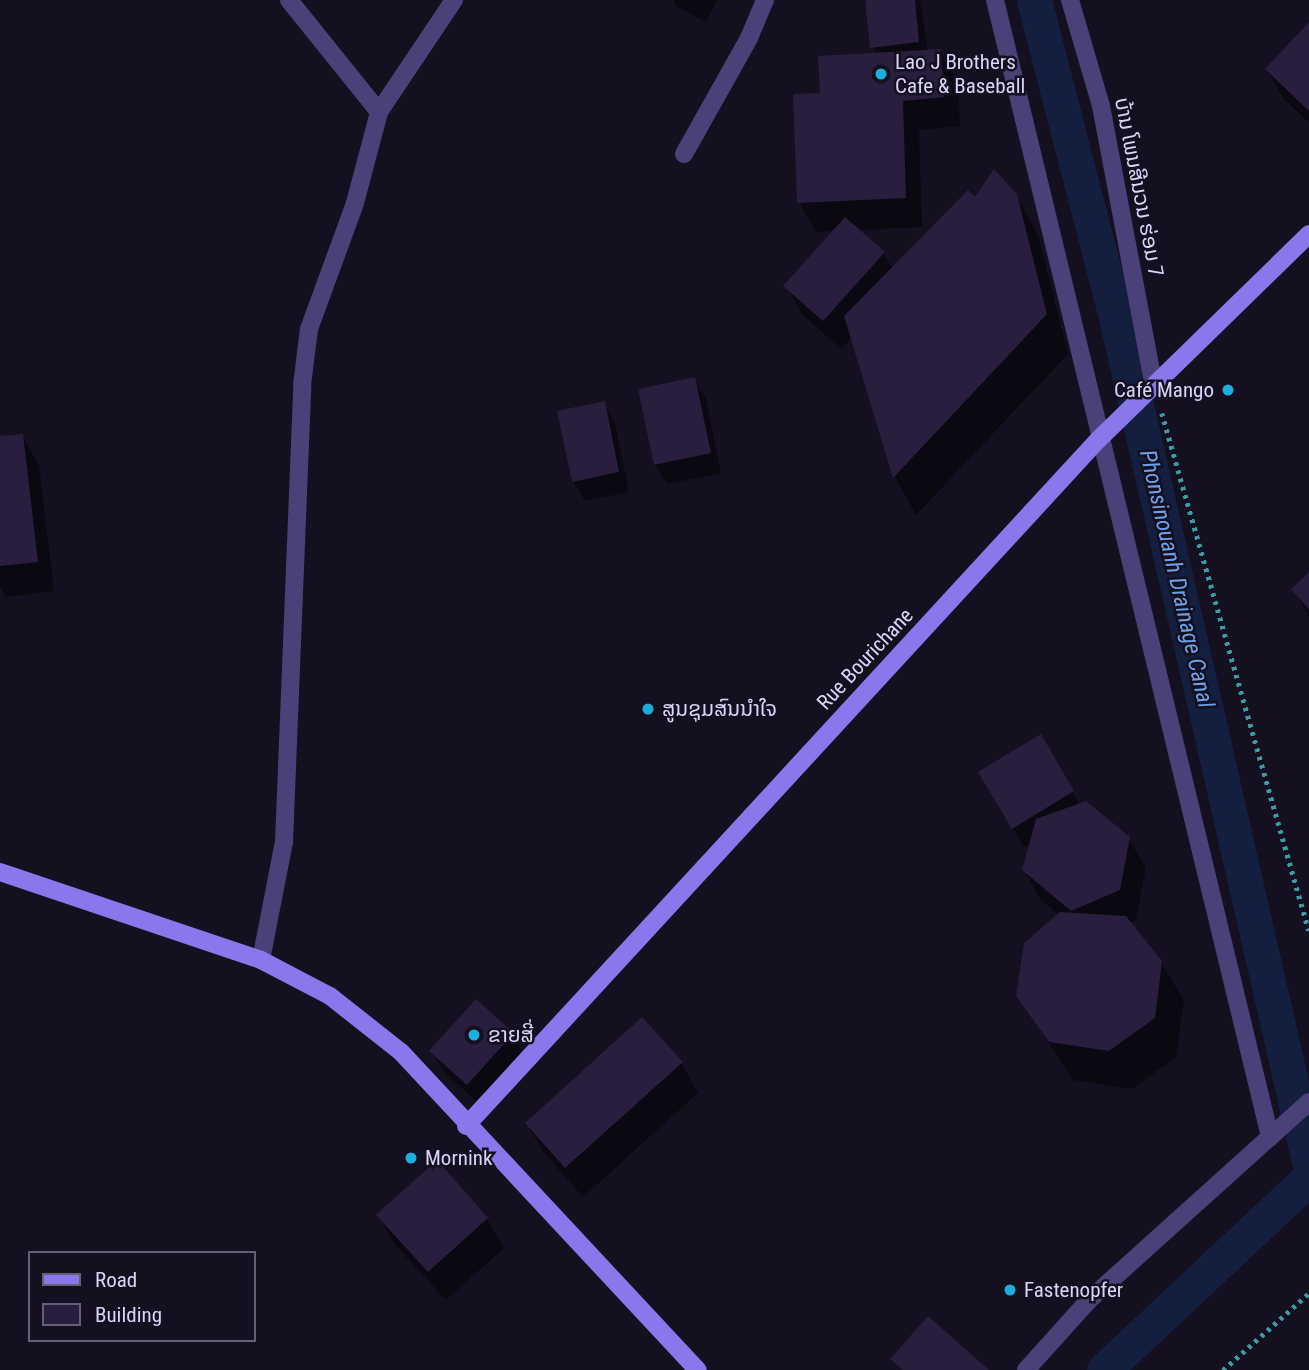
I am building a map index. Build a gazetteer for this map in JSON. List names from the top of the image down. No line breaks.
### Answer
{"streets":{"street":["ບ້ານ ໂພນສີນວນ ຮ່ອມ 7","Rue Bourichane"]},"crossings":[["ບ້ານ ໂພນສີນວນ ຮ່ອມ 7","Rue Bourichane"]],"water":["Phonsinouanh Drainage Canal"],"places":["Lao J Brothers Cafe & Baseball","Café Mango","ສູນຊຸມສົນນຳໃຈ","ຂາຍສີ່","Mornink","Fastenopfer"],"legend":["Road","Building"]}
